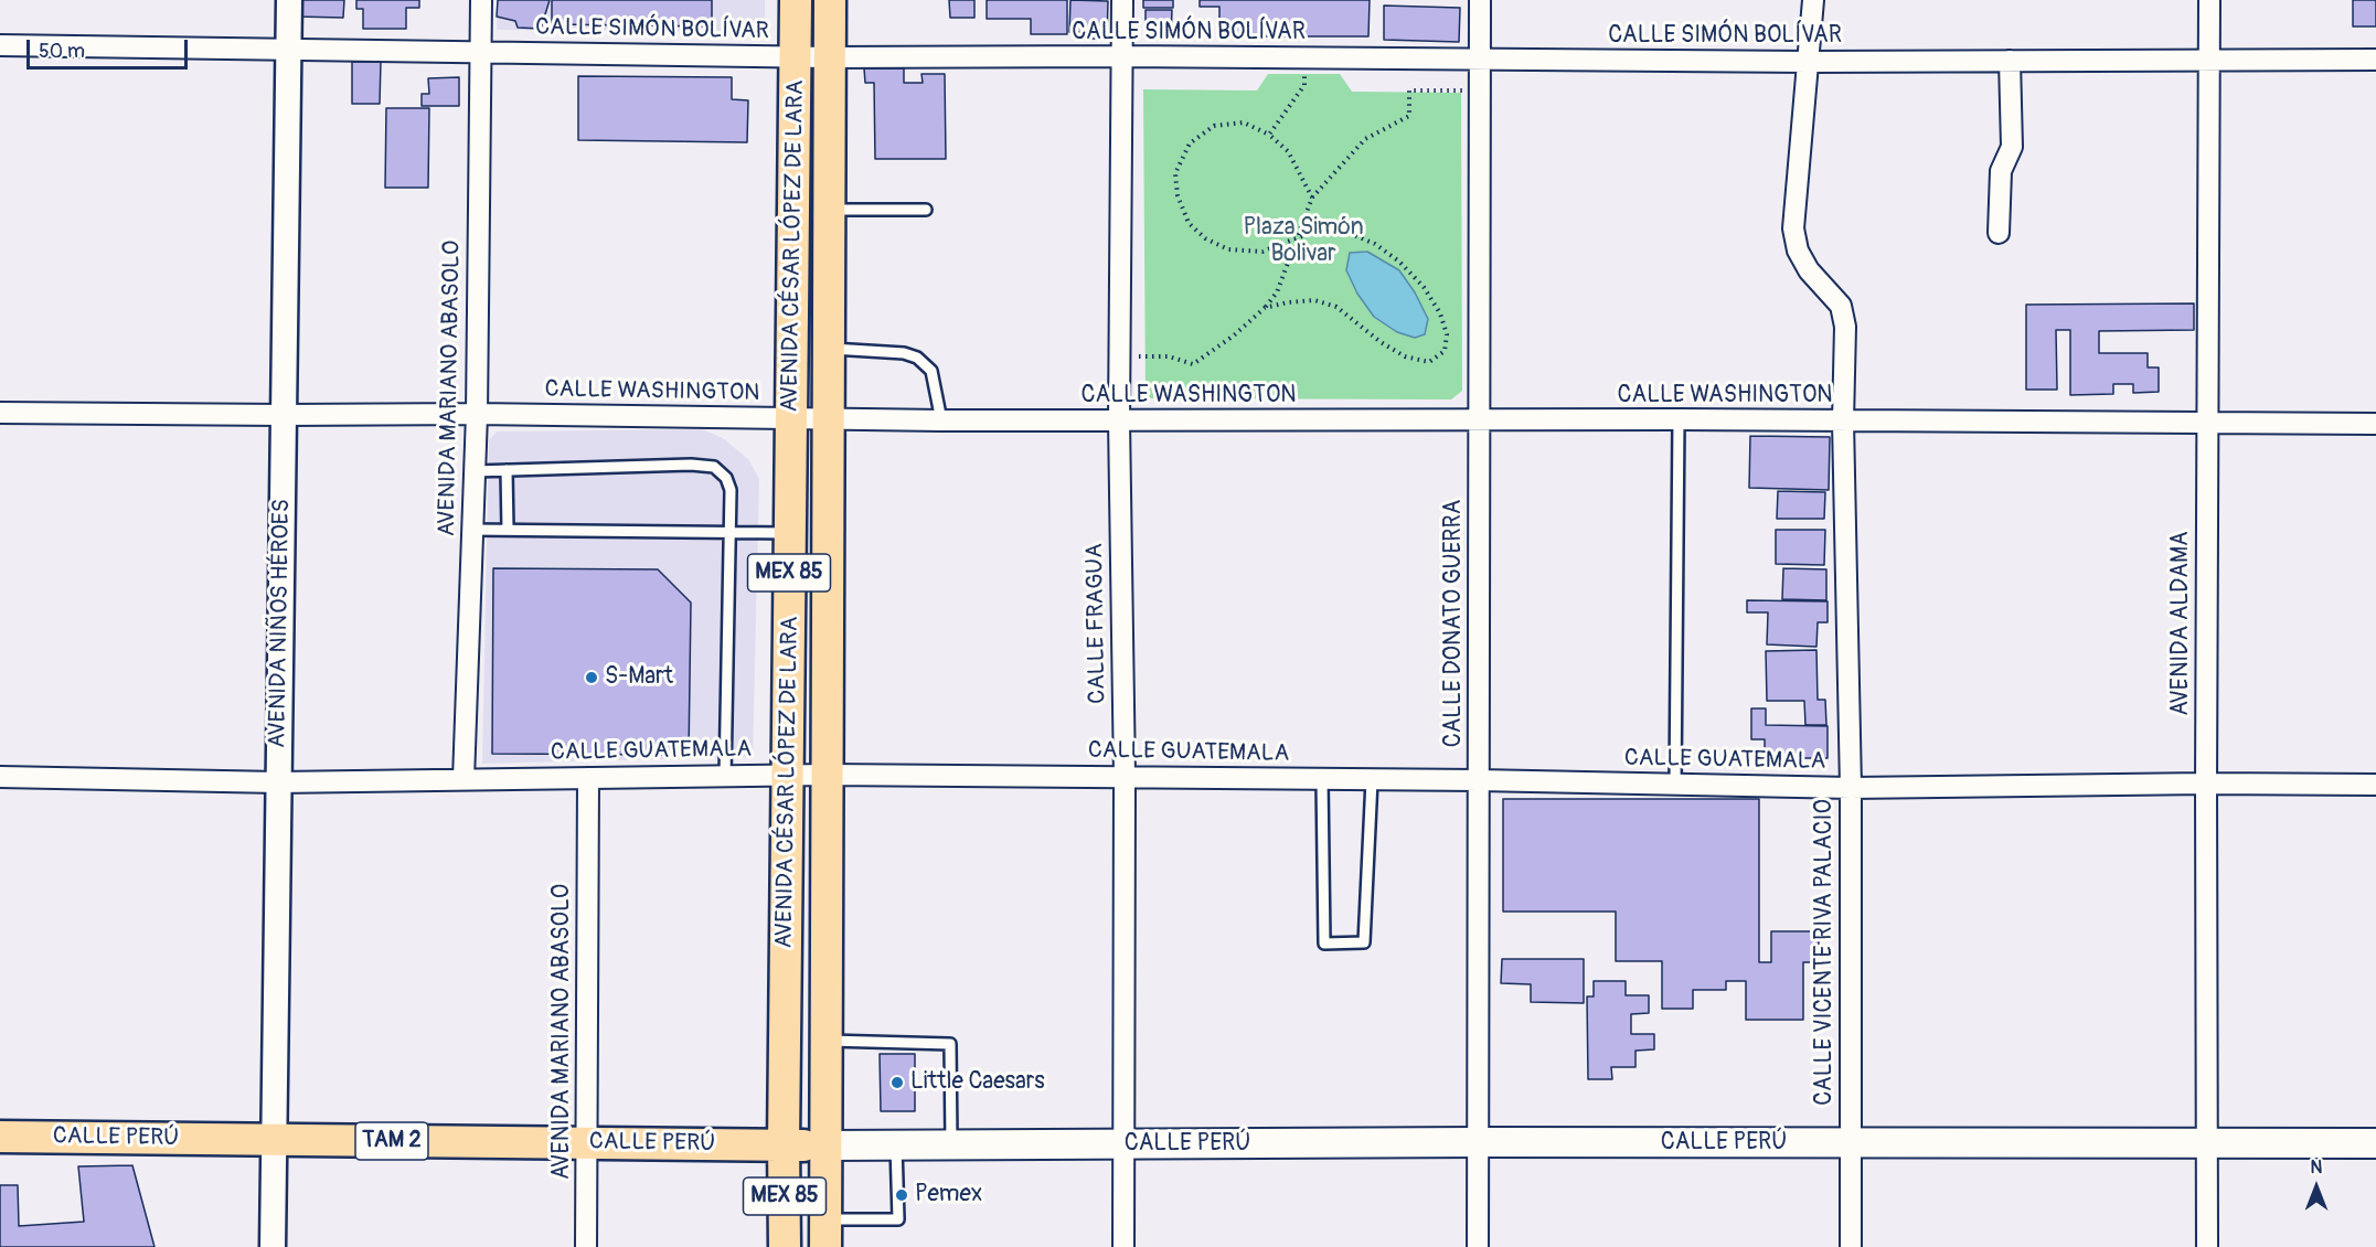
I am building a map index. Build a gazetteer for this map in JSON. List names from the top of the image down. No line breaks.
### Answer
{"streets":{"main road":["AVENIDA CÉSAR LÓPEZ DE LARA","MEX 85","CALLE PERÚ","TAM 2"],"street":["CALLE SIMÓN BOLÍVAR","AVENIDA MARIANO ABASOLO","CALLE WASHINGTON","AVENIDA NIÑOS HÉROES","CALLE FRAGUA","CALLE DONATO GUERRA","AVENIDA ALDAMA","CALLE GUATEMALA","CALLE VICENTE RIVA PALACIO"]},"crossings":[["CALLE SIMÓN BOLÍVAR","AVENIDA CÉSAR LÓPEZ DE LARA"],["CALLE SIMÓN BOLÍVAR","AVENIDA MARIANO ABASOLO"],["CALLE SIMÓN BOLÍVAR","AVENIDA NIÑOS HÉROES"],["CALLE SIMÓN BOLÍVAR","CALLE FRAGUA"],["CALLE SIMÓN BOLÍVAR","CALLE DONATO GUERRA"],["CALLE SIMÓN BOLÍVAR","AVENIDA ALDAMA"],["CALLE SIMÓN BOLÍVAR","CALLE VICENTE RIVA PALACIO"],["AVENIDA CÉSAR LÓPEZ DE LARA","CALLE WASHINGTON"],["AVENIDA CÉSAR LÓPEZ DE LARA","CALLE GUATEMALA"],["AVENIDA CÉSAR LÓPEZ DE LARA","CALLE PERÚ"],["AVENIDA MARIANO ABASOLO","CALLE WASHINGTON"],["AVENIDA MARIANO ABASOLO","CALLE GUATEMALA"],["AVENIDA MARIANO ABASOLO","CALLE PERÚ"],["CALLE WASHINGTON","AVENIDA NIÑOS HÉROES"],["CALLE WASHINGTON","CALLE FRAGUA"],["CALLE WASHINGTON","CALLE DONATO GUERRA"],["CALLE WASHINGTON","AVENIDA ALDAMA"],["CALLE WASHINGTON","CALLE VICENTE RIVA PALACIO"],["AVENIDA NIÑOS HÉROES","CALLE GUATEMALA"],["AVENIDA NIÑOS HÉROES","CALLE PERÚ"],["CALLE FRAGUA","CALLE GUATEMALA"],["CALLE FRAGUA","CALLE PERÚ"],["CALLE DONATO GUERRA","CALLE GUATEMALA"],["CALLE DONATO GUERRA","CALLE PERÚ"],["AVENIDA ALDAMA","CALLE GUATEMALA"],["AVENIDA ALDAMA","CALLE PERÚ"],["CALLE GUATEMALA","CALLE VICENTE RIVA PALACIO"],["CALLE VICENTE RIVA PALACIO","CALLE PERÚ"]],"parks":["Plaza Simón Bolivar"],"places":["S-Mart","Little Caesars","Pemex"],"scale_bar":"50 m","north":"top"}
